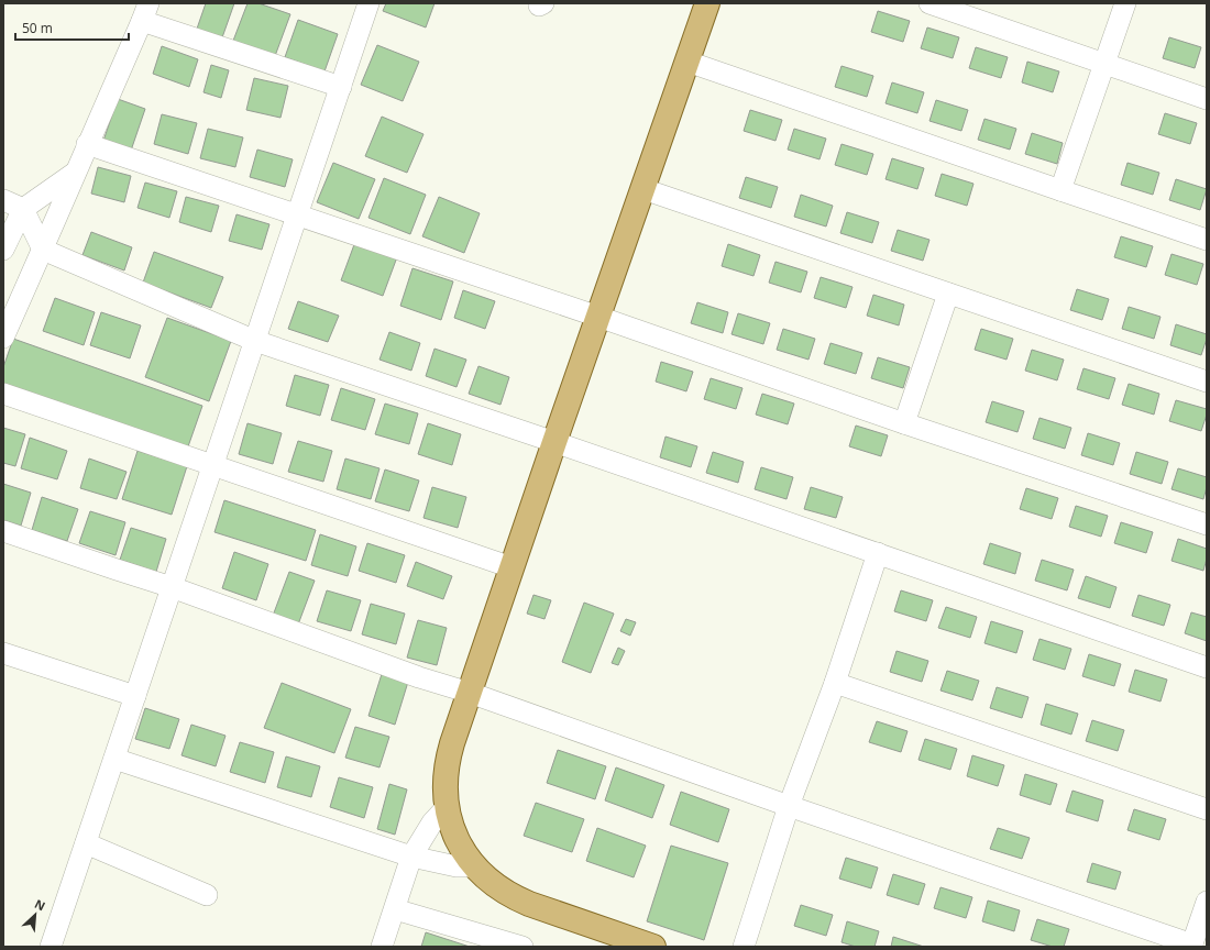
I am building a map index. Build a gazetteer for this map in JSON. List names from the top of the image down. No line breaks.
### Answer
{"scale_bar":"50 m","north":"top right"}
